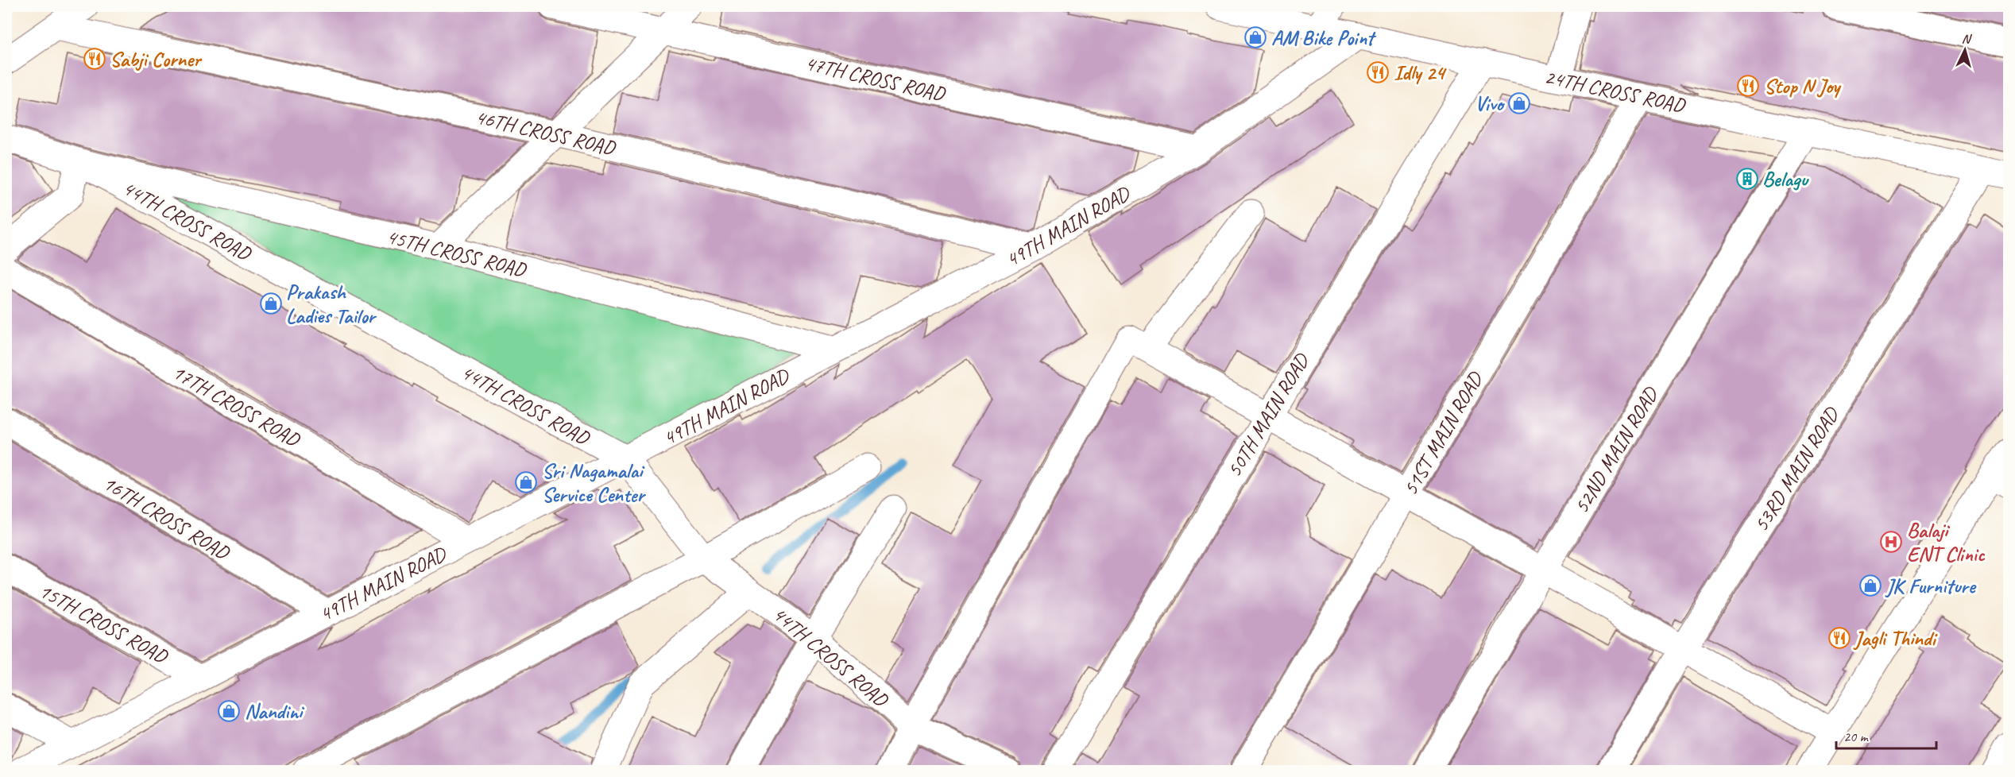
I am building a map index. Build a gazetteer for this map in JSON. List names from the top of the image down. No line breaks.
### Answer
{"streets":{"street":["47TH CROSS ROAD","24TH CROSS ROAD","46TH CROSS ROAD","44TH CROSS ROAD","49TH MAIN ROAD","45TH CROSS ROAD","17TH CROSS ROAD","50TH MAIN ROAD","51ST MAIN ROAD","52ND MAIN ROAD","53RD MAIN ROAD","16TH CROSS ROAD","15TH CROSS ROAD"]},"crossings":[["47TH CROSS ROAD","49TH MAIN ROAD"],["24TH CROSS ROAD","49TH MAIN ROAD"],["24TH CROSS ROAD","50TH MAIN ROAD"],["24TH CROSS ROAD","51ST MAIN ROAD"],["24TH CROSS ROAD","52ND MAIN ROAD"],["24TH CROSS ROAD","53RD MAIN ROAD"],["46TH CROSS ROAD","49TH MAIN ROAD"],["44TH CROSS ROAD","49TH MAIN ROAD"],["44TH CROSS ROAD","45TH CROSS ROAD"],["49TH MAIN ROAD","45TH CROSS ROAD"],["49TH MAIN ROAD","17TH CROSS ROAD"],["49TH MAIN ROAD","16TH CROSS ROAD"],["49TH MAIN ROAD","15TH CROSS ROAD"]],"places":{"shop":["AM Bike Point","Vivo","Prakash Ladies Tailor","Sri Nagamalai Service Center","JK Furniture","Nandini"],"restaurant":["Sabji Corner","Idly 24","Stop N Joy","Jagli Thindi"],"building":["Belagu"],"hospital":["Balaji ENT Clinic"]},"scale_bar":"20 m","north":"top"}
